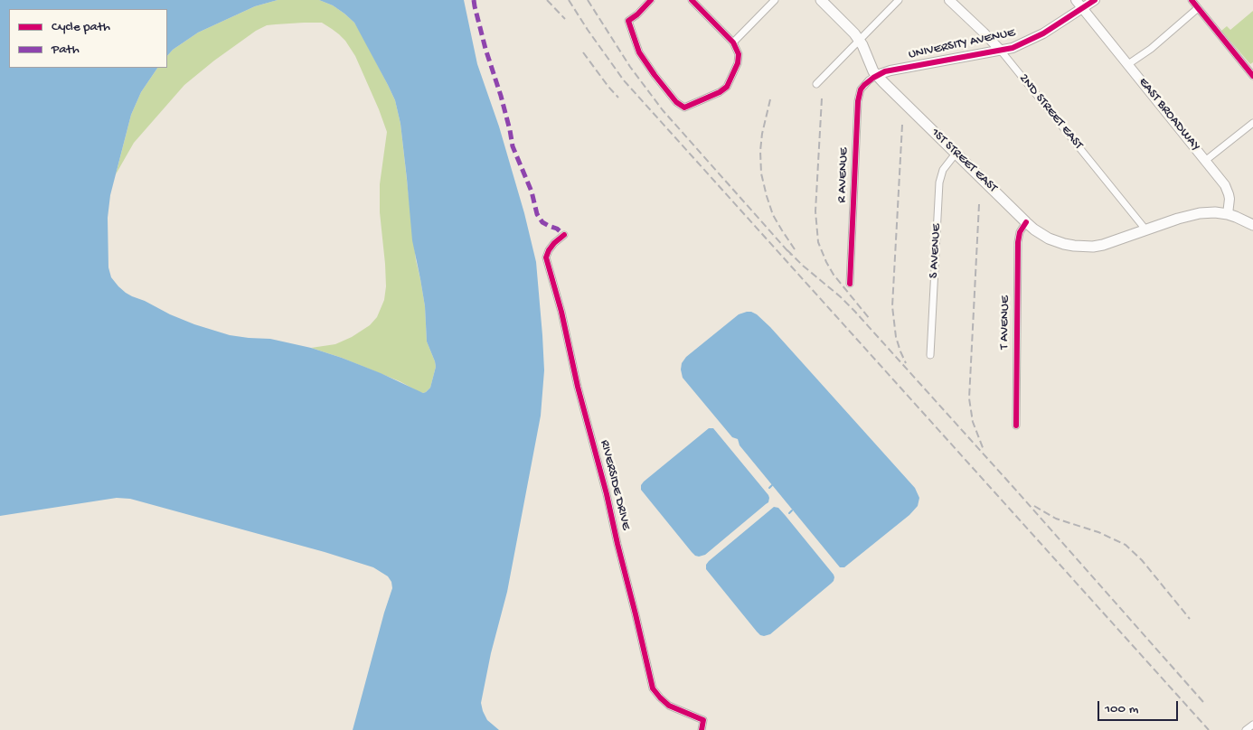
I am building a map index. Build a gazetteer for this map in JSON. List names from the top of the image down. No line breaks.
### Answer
{"streets":{"main road":["1ST STREET EAST"],"street":["UNIVERSITY AVENUE","2ND STREET EAST","EAST BROADWAY","R AVENUE","S AVENUE","T AVENUE","RIVERSIDE DRIVE"]},"crossings":[["UNIVERSITY AVENUE","2ND STREET EAST"],["UNIVERSITY AVENUE","EAST BROADWAY"],["UNIVERSITY AVENUE","1ST STREET EAST"],["UNIVERSITY AVENUE","R AVENUE"],["2ND STREET EAST","1ST STREET EAST"],["EAST BROADWAY","1ST STREET EAST"],["1ST STREET EAST","R AVENUE"],["1ST STREET EAST","S AVENUE"],["1ST STREET EAST","T AVENUE"]],"legend":["Cycle path","Path"],"scale_bar":"100 m"}
